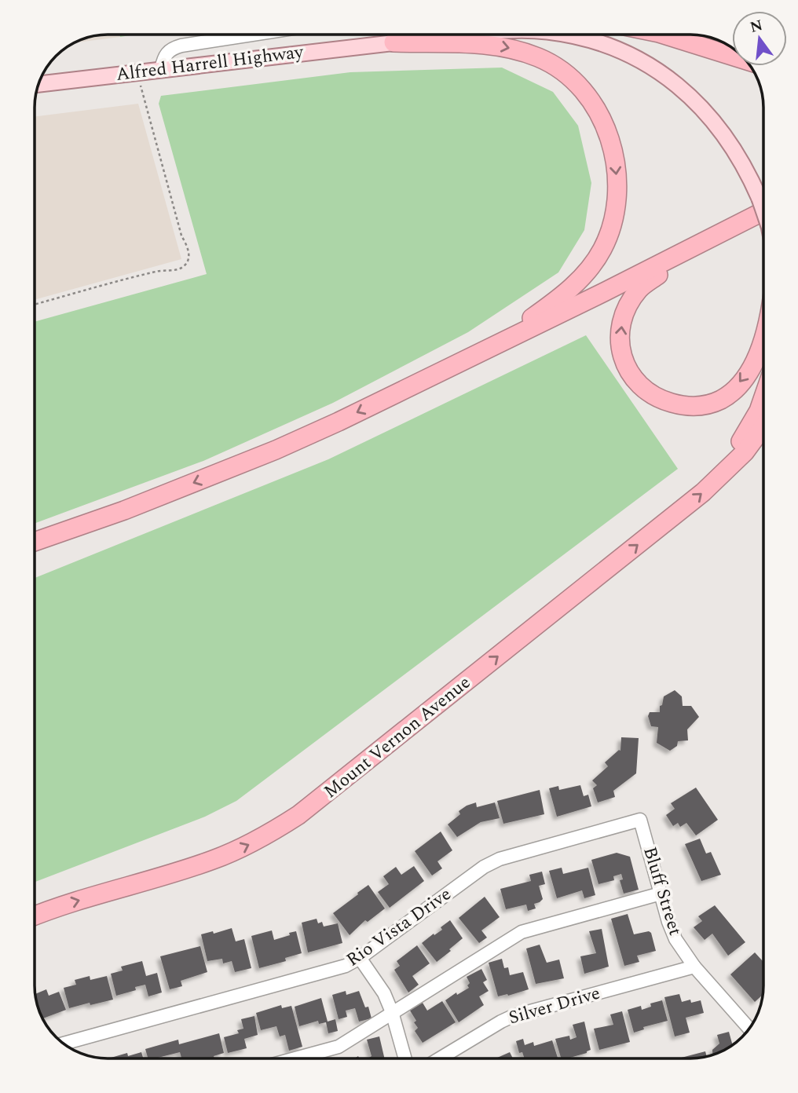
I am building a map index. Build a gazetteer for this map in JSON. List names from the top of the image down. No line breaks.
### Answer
{"streets":{"highway":["Mount Vernon Avenue"],"main road":["Alfred Harrell Highway"],"street":["Bluff Street","Rio Vista Drive","Silver Drive"]},"crossings":[["Bluff Street","Rio Vista Drive"],["Bluff Street","Silver Drive"]],"one_way":["Mount Vernon Avenue"],"north":"top"}
